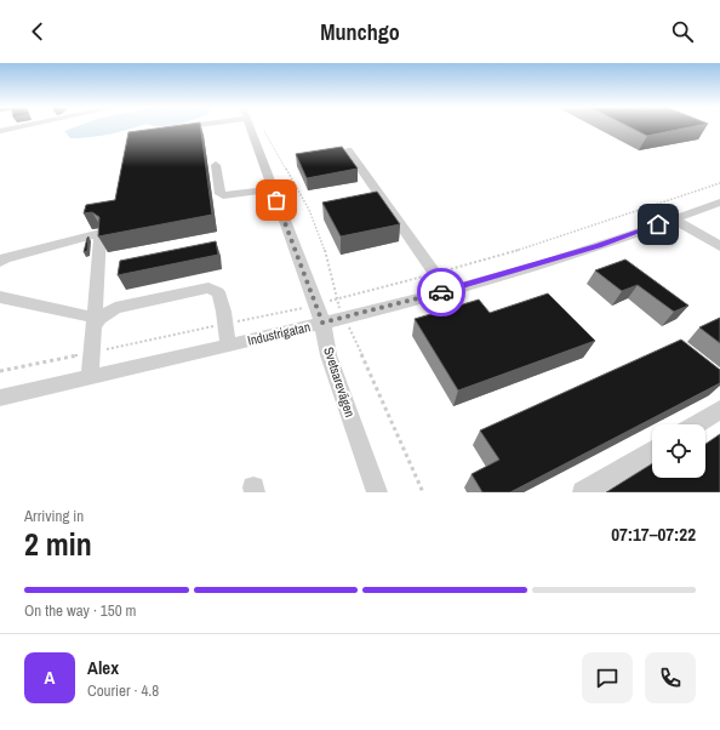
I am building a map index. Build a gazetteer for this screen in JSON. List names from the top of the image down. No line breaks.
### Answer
{"streets":{"street":["Industrigatan","Svetsarevägen"]},"crossings":[["Industrigatan","Svetsarevägen"]],"page":{"header":"Munchgo","heading":["2 min","Arriving in","07:17–07:22"],"panel":["Alex","Courier · 4.8"],"bar":"On the way · 150 m","round":"A"}}
